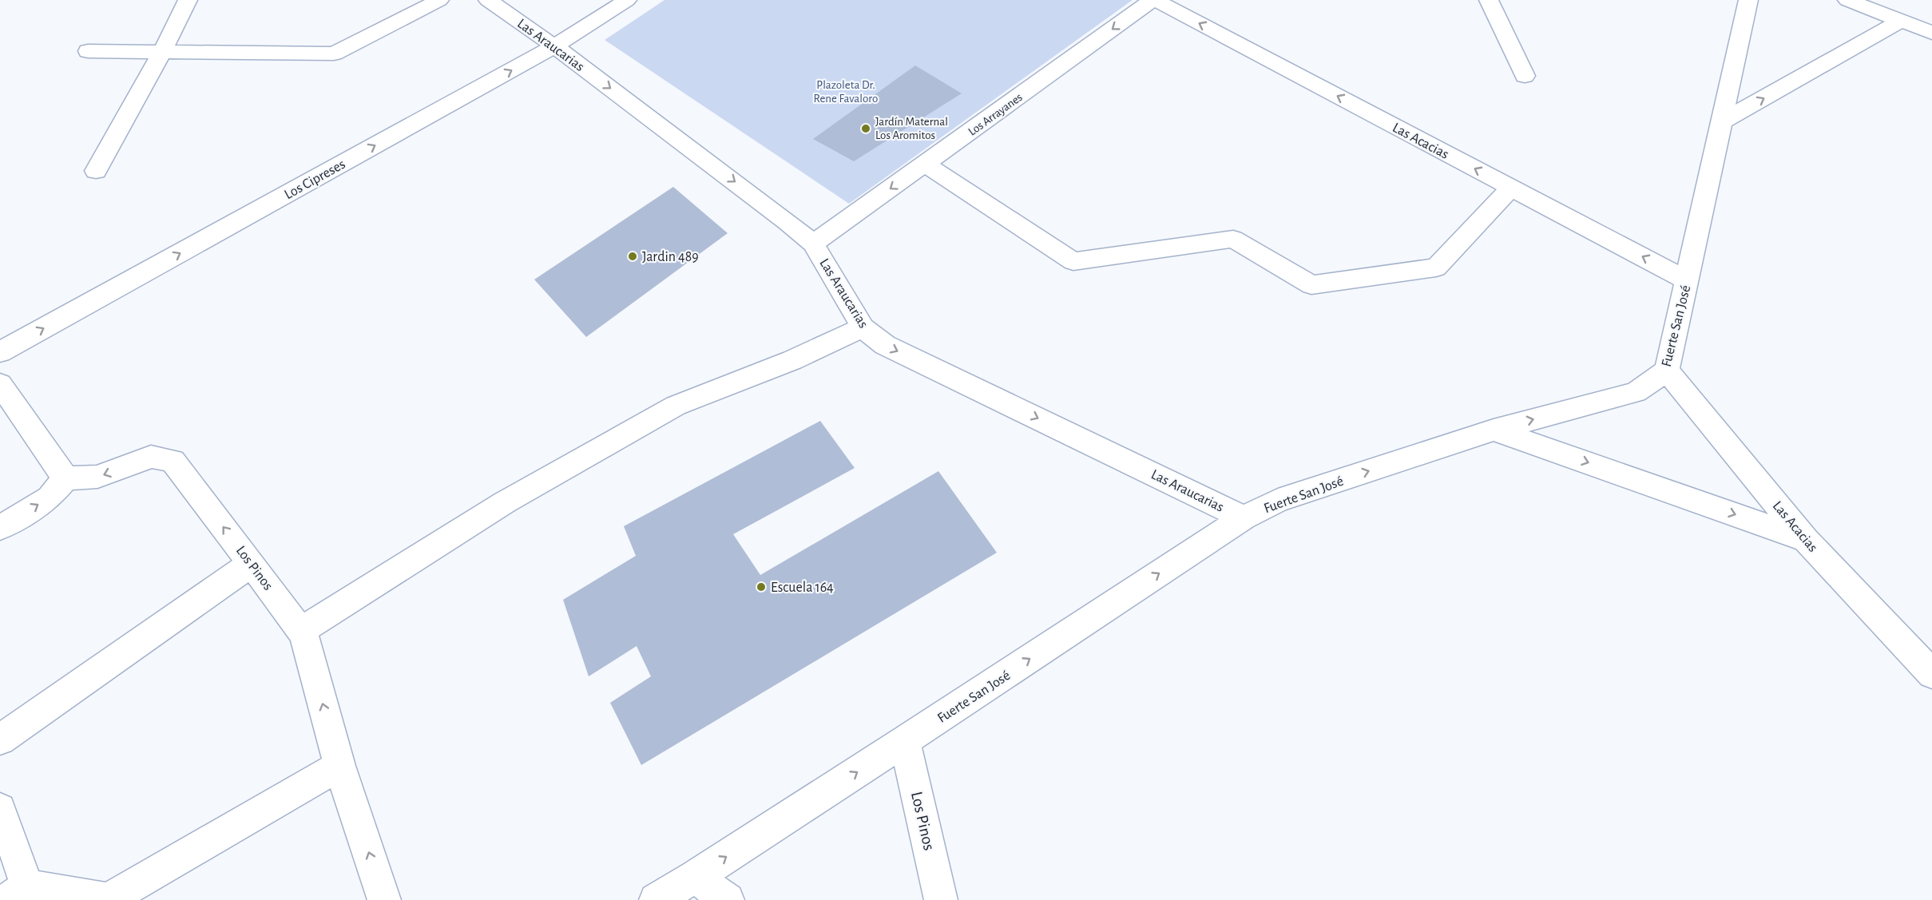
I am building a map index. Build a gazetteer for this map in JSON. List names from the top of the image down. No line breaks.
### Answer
{"streets":{"street":["Las Araucarias","Los Arrayanes","Las Acacias","Los Cipreses","Fuerte San José","Los Pinos"]},"crossings":[["Las Araucarias","Los Arrayanes"],["Las Araucarias","Los Cipreses"],["Las Araucarias","Fuerte San José"],["Los Arrayanes","Las Acacias"],["Las Acacias","Fuerte San José"],["Fuerte San José","Los Pinos"]],"one_way":["Las Araucarias","Los Arrayanes","Las Acacias","Fuerte San José","Los Pinos"],"parks":["Plazoleta Dr. Rene Favaloro"],"places":["Jardín Maternal Los Aromitos","Jardin 489","Escuela 164"]}
